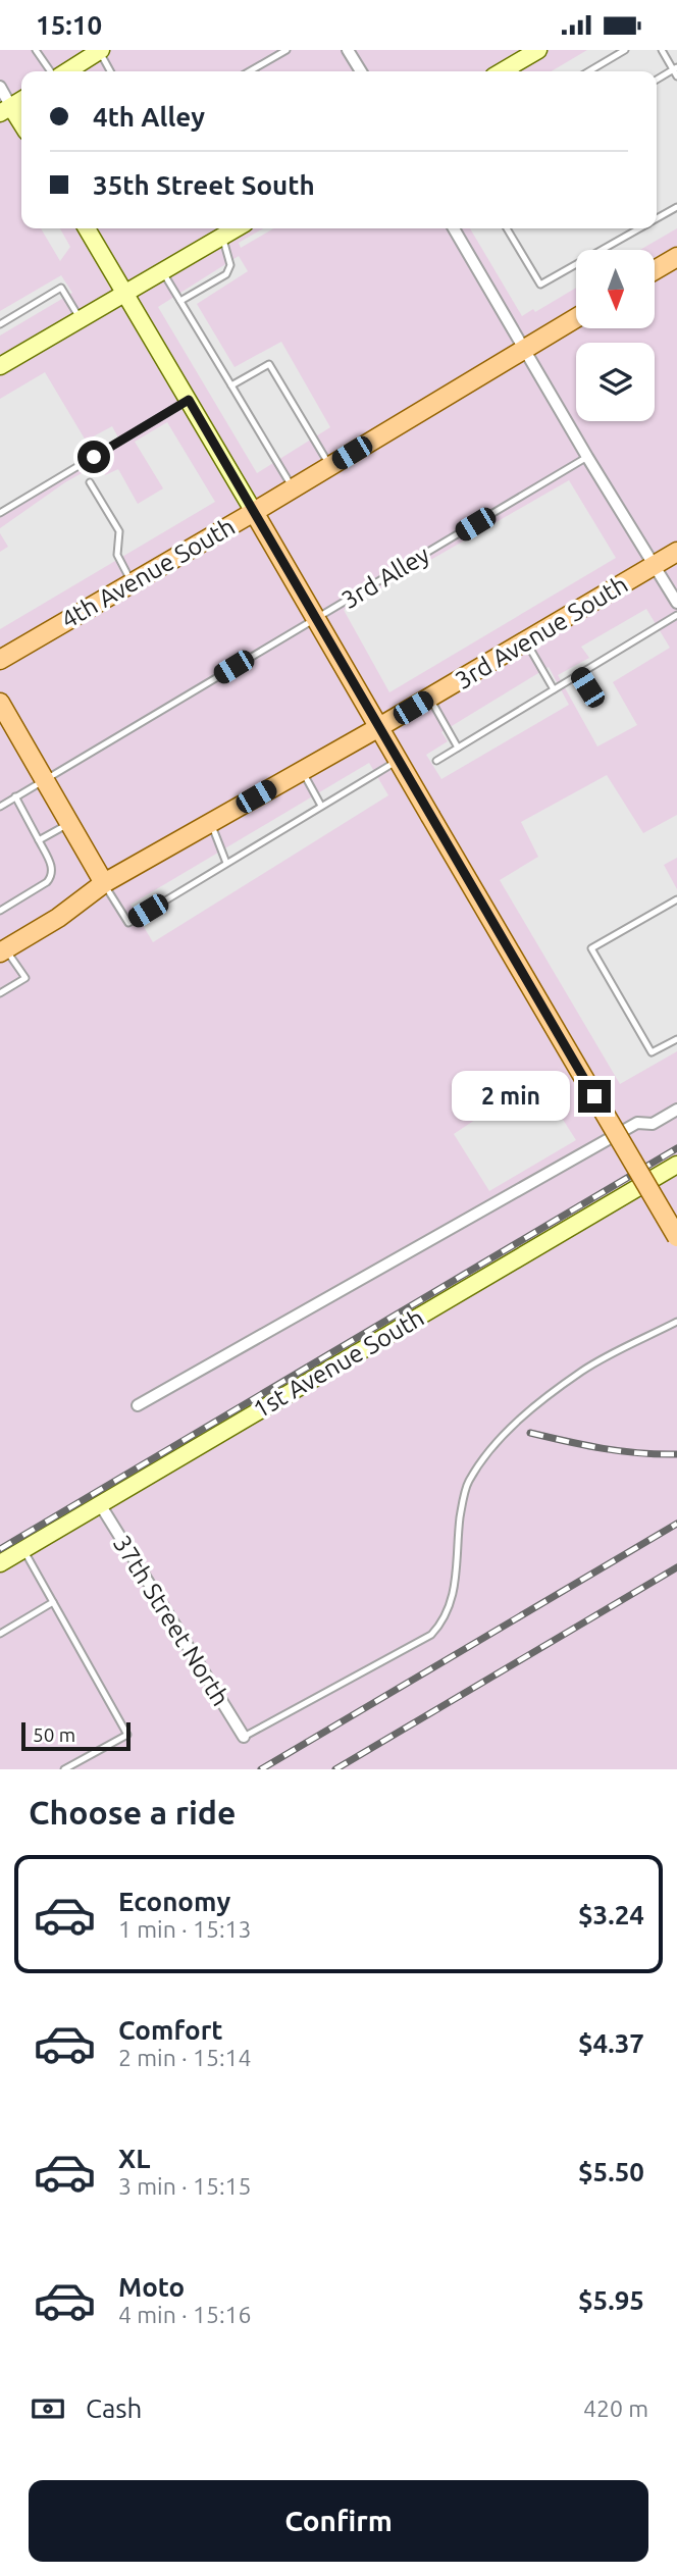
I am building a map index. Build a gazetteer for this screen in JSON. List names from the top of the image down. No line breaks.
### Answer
{"streets":{"main road":["4th Avenue South","3rd Avenue South"],"street":["1st Avenue South","37th Street North"],"lane":["3rd Alley"]},"crossings":[["1st Avenue South","37th Street North"]],"scale_bar":"50 m","north":"bottom","page":{"status":"15:10","banner":["4th Alley","35th Street South"],"bubble":"2 min","scale":"50 m","heading":"Choose a ride","list":[{"name":"Economy","note":"1 min · 15:13","value":"$3.24"},{"name":"Comfort","note":"2 min · 15:14","value":"$4.37"},{"name":"XL","note":"3 min · 15:15","value":"$5.50"},{"name":"Moto","note":"4 min · 15:16","value":"$5.95"}],"pay":["Cash","420 m"],"buttons":"Confirm"}}
